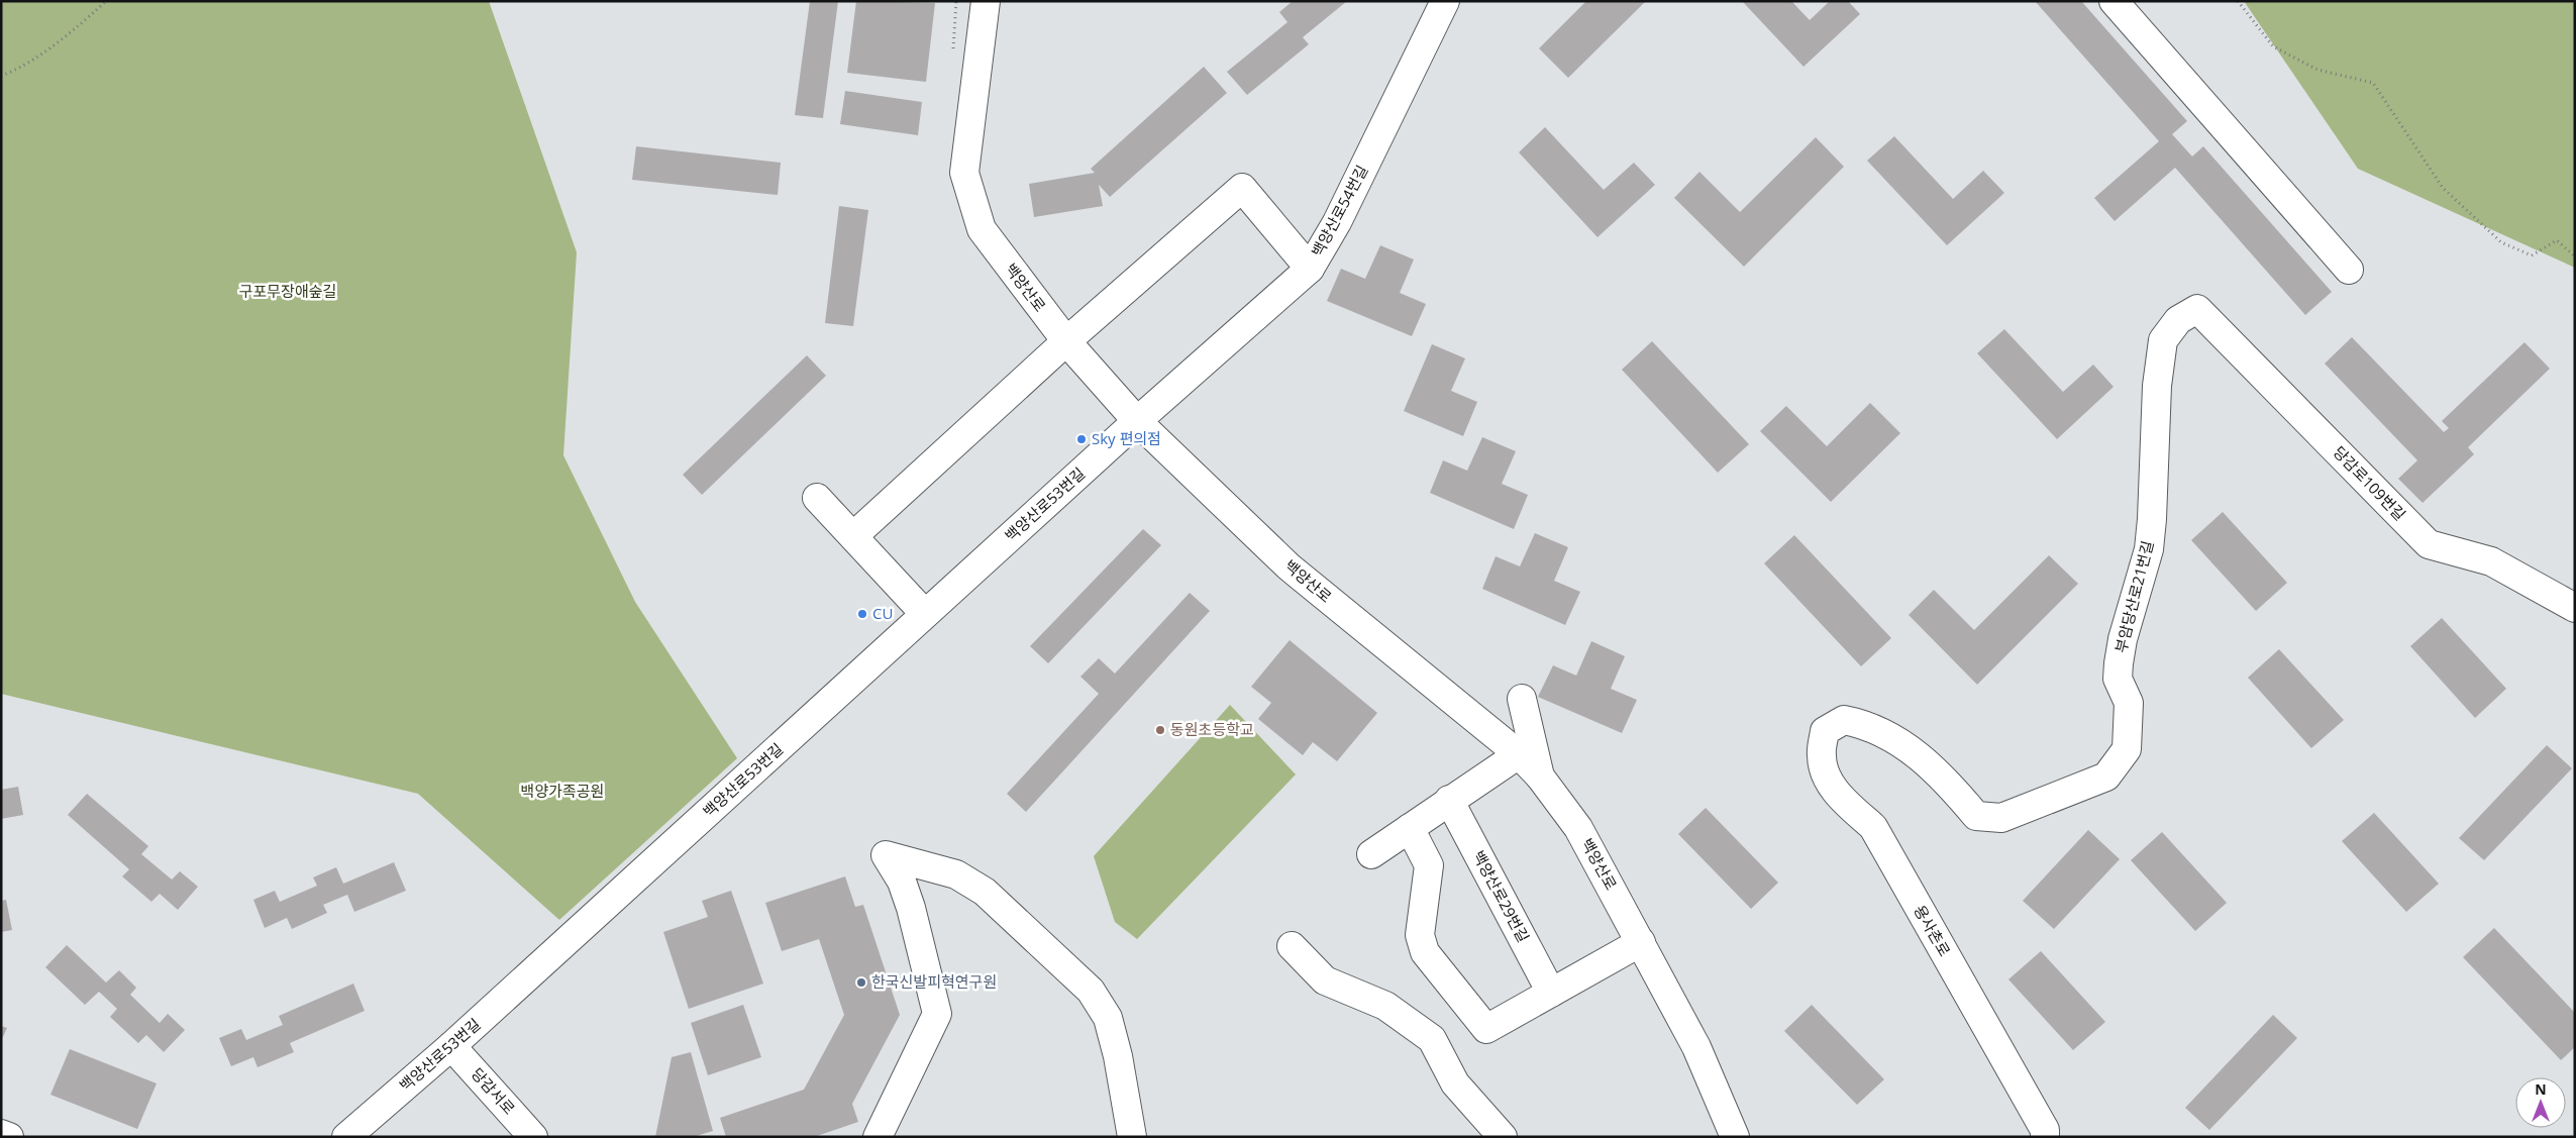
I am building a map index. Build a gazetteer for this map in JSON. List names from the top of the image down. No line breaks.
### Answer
{"streets":{"street":["백양산로54번길","백양산로","당감로109번길","백양산로53번길","부암당산로21번길","백양산로29번길","용사촌로","당감서로"]},"crossings":[["백양산로54번길","백양산로"],["백양산로54번길","백양산로53번길"],["백양산로","백양산로53번길"],["당감로109번길","부암당산로21번길"],["백양산로53번길","당감서로"],["부암당산로21번길","용사촌로"]],"parks":["구포무장애숲길","백양가족공원"],"places":["Sky 편의점","CU","동원초등학교","한국신발피혁연구원"],"north":"top"}
